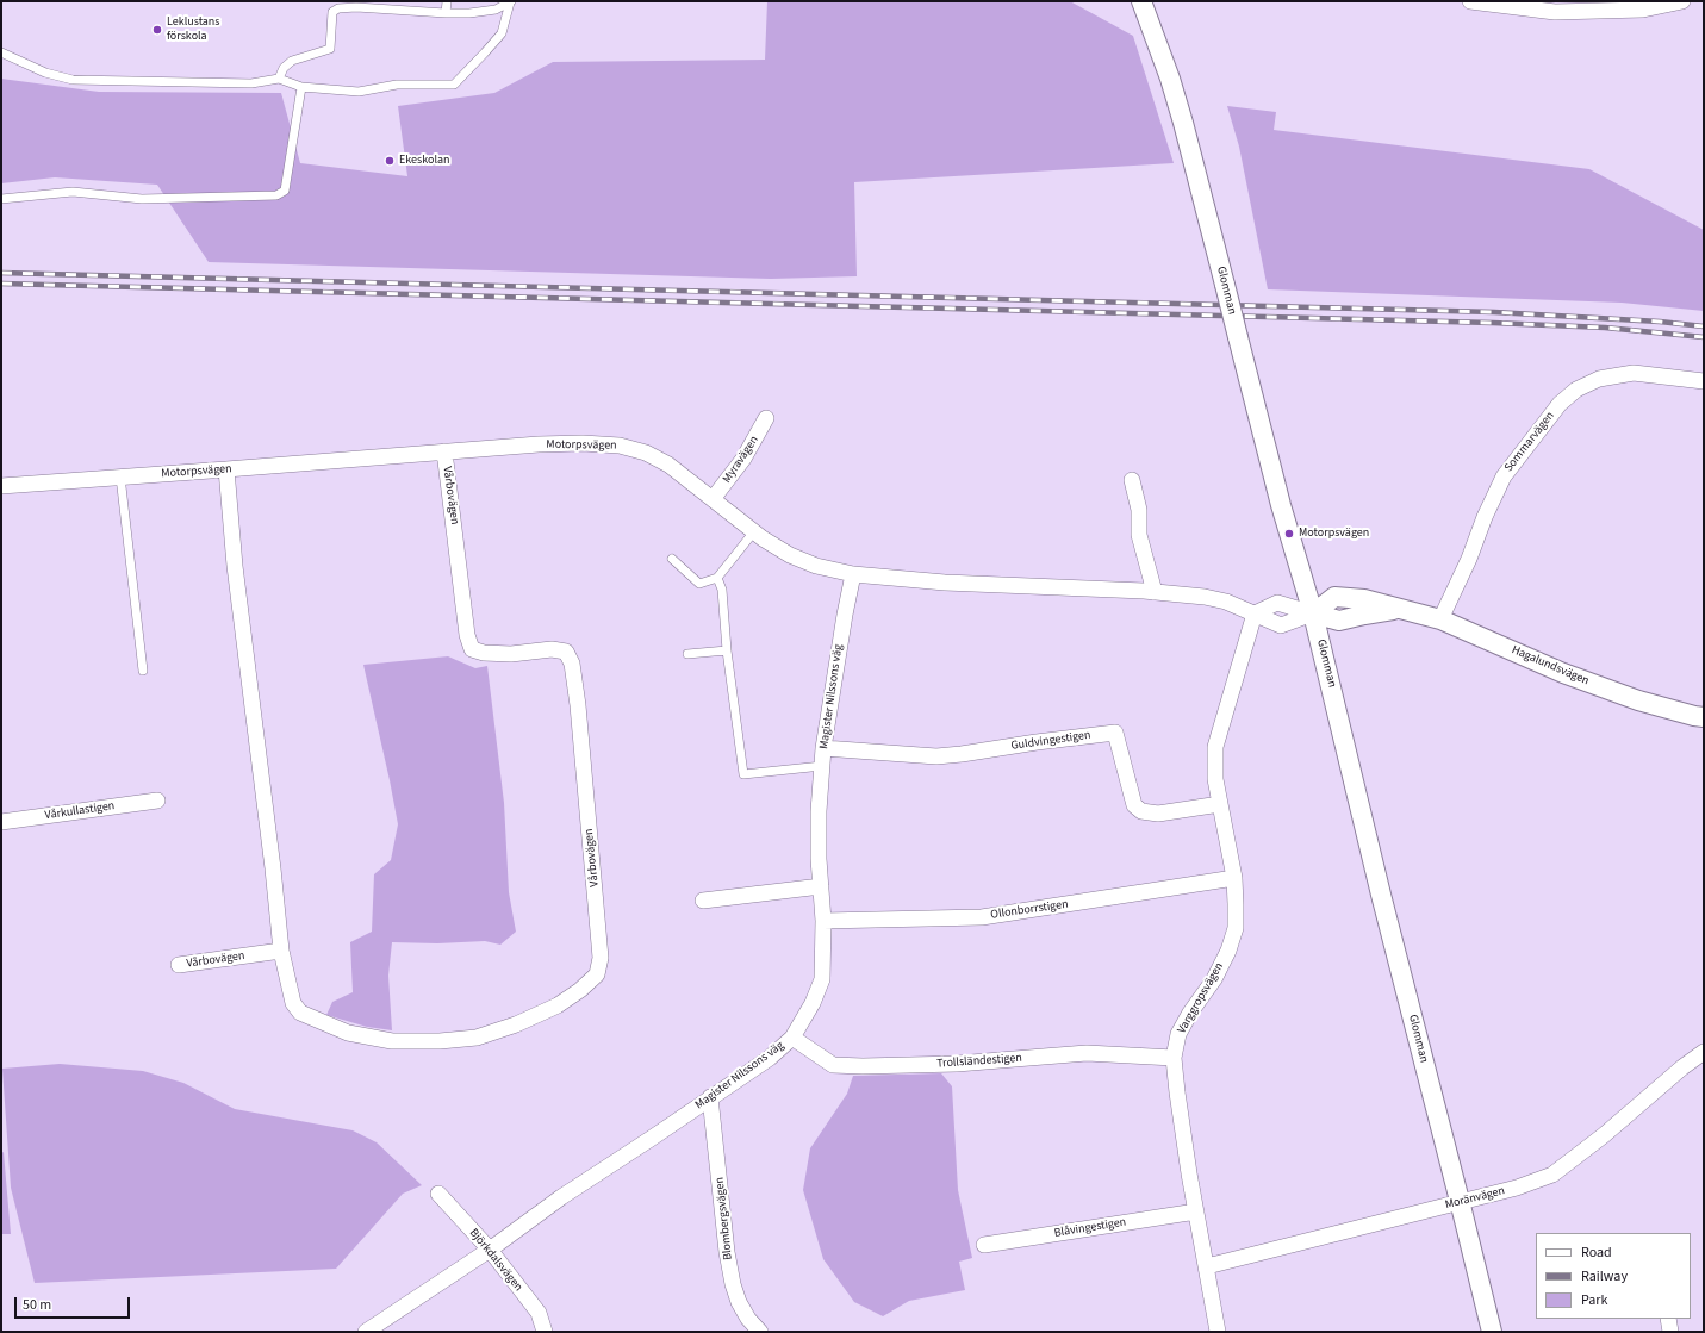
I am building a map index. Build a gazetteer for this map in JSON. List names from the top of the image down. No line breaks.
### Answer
{"streets":{"street":["Glomman","Sommarvägen","Motorpsvägen","Myravägen","Vårbovägen","Hagalundsvägen","Magister Nilssons väg","Guldvingestigen","Vårkullastigen","Ollonborrstigen","Varggropsvägen","Trollsländestigen","Moränvägen","Blombergsvägen","Blåvingestigen","Björkdalsvägen"]},"crossings":[["Glomman","Motorpsvägen"],["Glomman","Hagalundsvägen"],["Glomman","Moränvägen"],["Sommarvägen","Hagalundsvägen"],["Motorpsvägen","Myravägen"],["Motorpsvägen","Vårbovägen"],["Motorpsvägen","Hagalundsvägen"],["Motorpsvägen","Magister Nilssons väg"],["Motorpsvägen","Varggropsvägen"],["Magister Nilssons väg","Guldvingestigen"],["Magister Nilssons väg","Ollonborrstigen"],["Magister Nilssons väg","Trollsländestigen"],["Magister Nilssons väg","Blombergsvägen"],["Magister Nilssons väg","Björkdalsvägen"],["Guldvingestigen","Varggropsvägen"],["Ollonborrstigen","Varggropsvägen"],["Varggropsvägen","Trollsländestigen"],["Varggropsvägen","Moränvägen"],["Varggropsvägen","Blåvingestigen"]],"places":["Leklustans förskola","Ekeskolan","Motorpsvägen"],"legend":["Road","Railway","Park"],"scale_bar":"50 m"}
